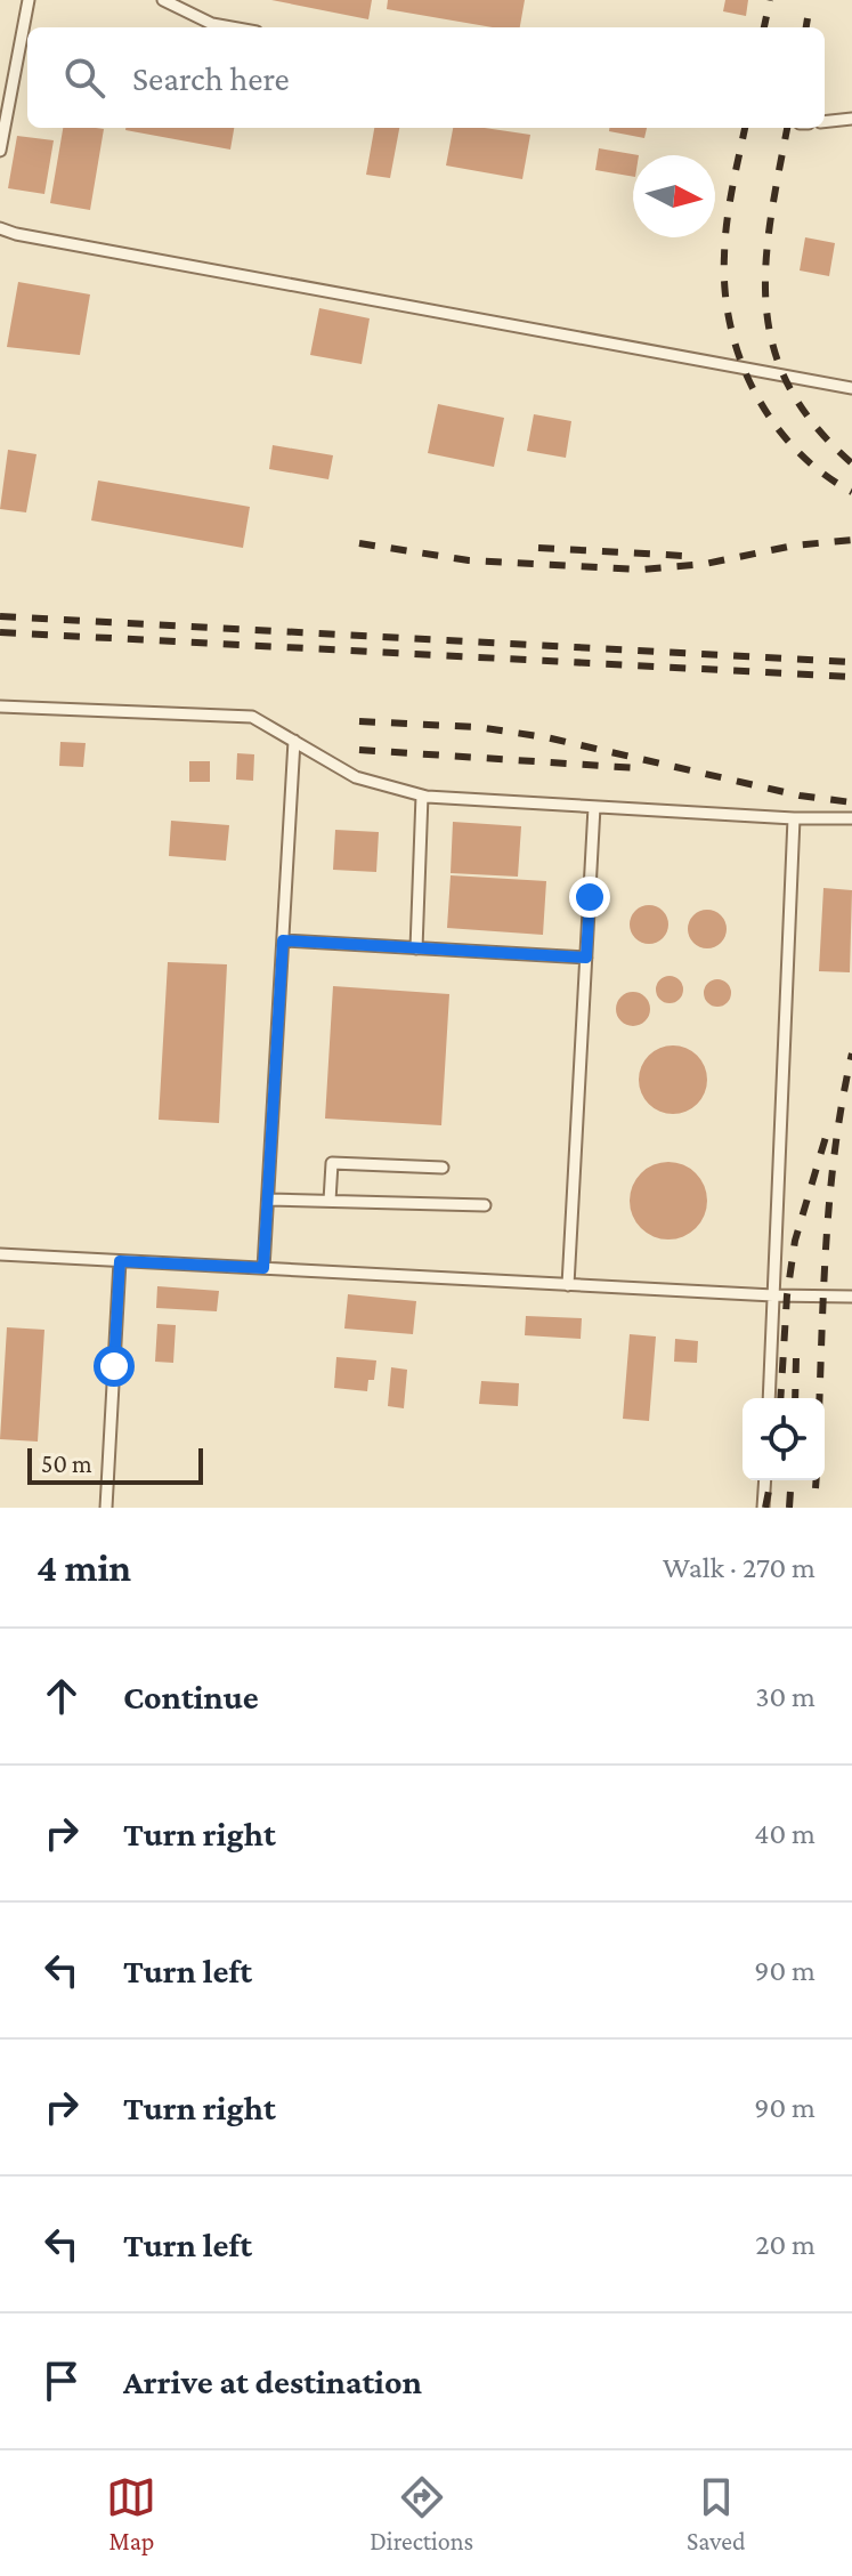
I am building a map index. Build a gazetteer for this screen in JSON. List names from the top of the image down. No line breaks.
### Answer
{"scale_bar":"50 m","north":"right","page":{"search":"Search here","scale":"50 m","heading":["4 min","Walk · 270 m"],"list":[["Continue","30 m"],["Turn right","40 m"],["Turn left","90 m"],["Turn right","90 m"],["Turn left","20 m"],"Arrive at destination"],"nav":["Map","Directions","Saved"]}}
